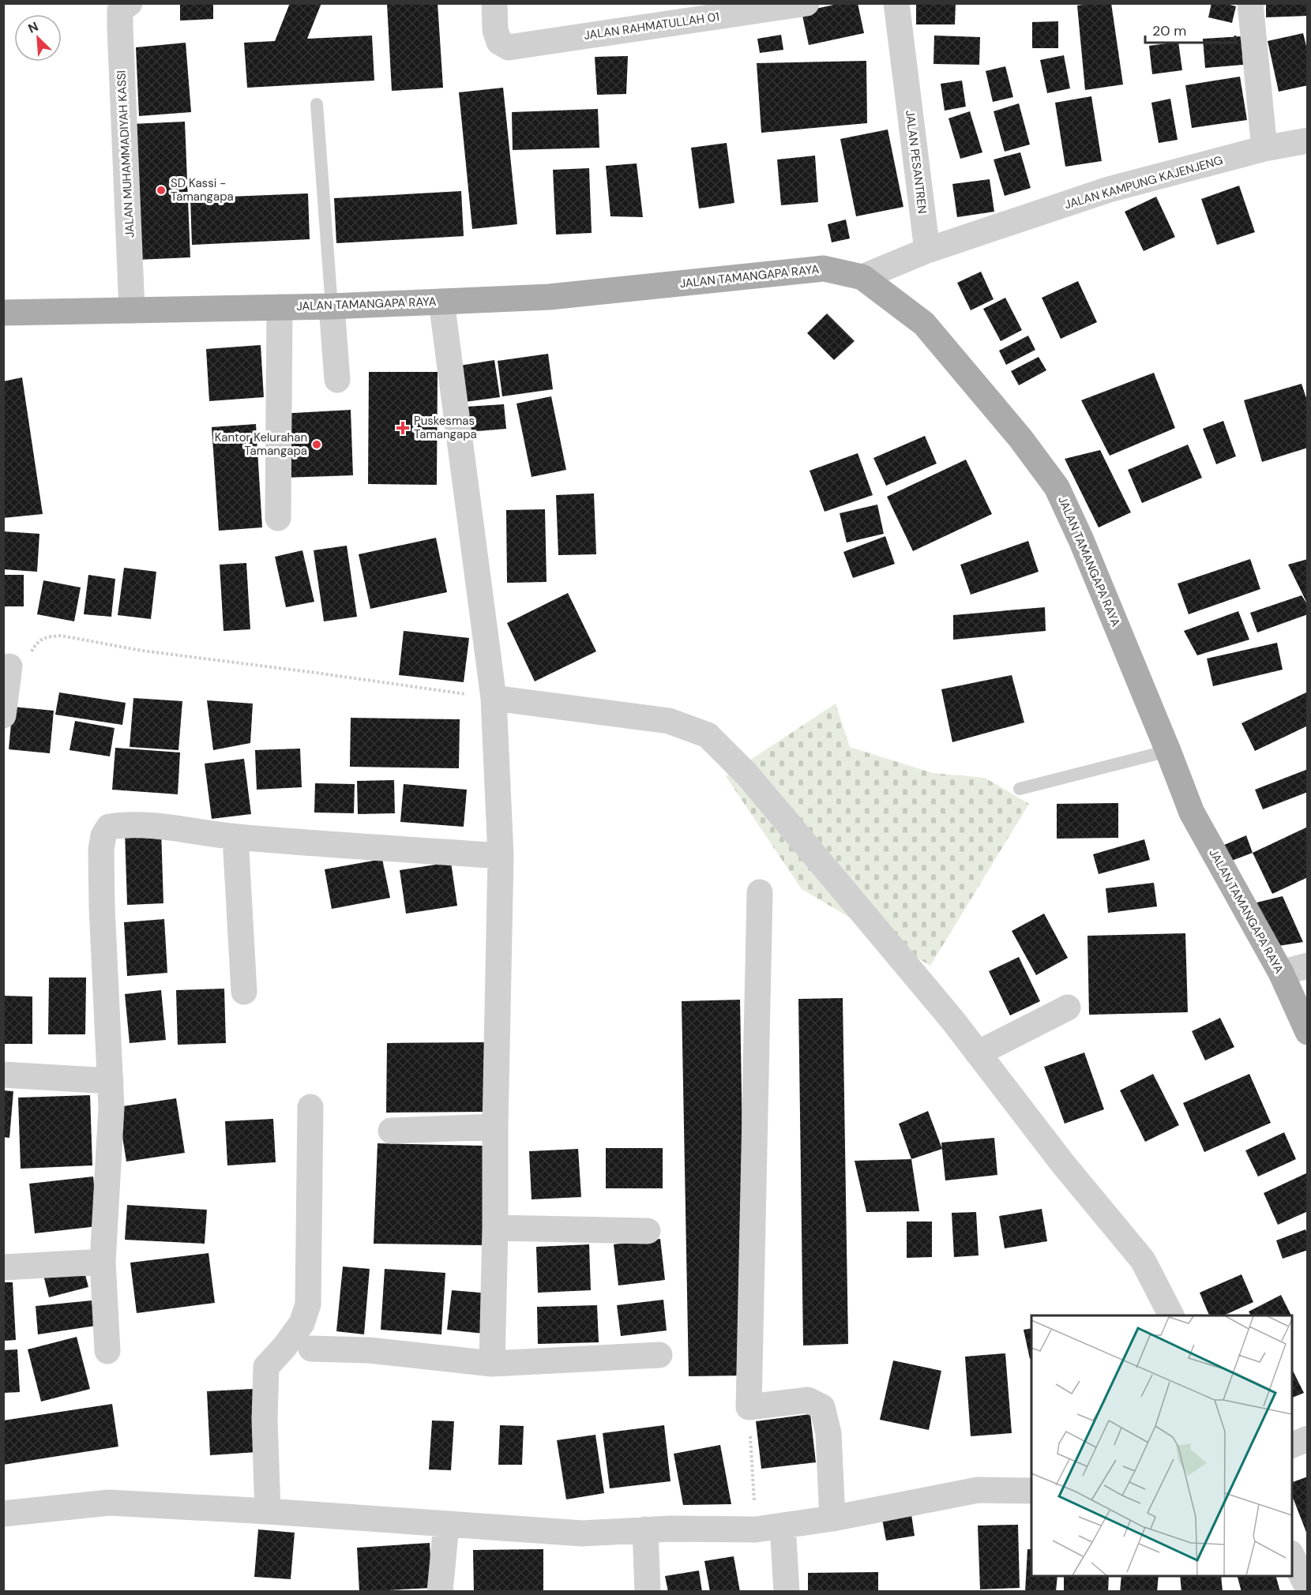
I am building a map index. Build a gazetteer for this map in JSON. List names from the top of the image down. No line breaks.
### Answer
{"streets":{"main road":["JALAN TAMANGAPA RAYA"],"street":["JALAN RAHMATULLAH 01","JALAN MUHAMMADIYAH KASSI","JALAN PESANTREN","JALAN KAMPUNG KAJENJENG"]},"crossings":[["JALAN MUHAMMADIYAH KASSI","JALAN TAMANGAPA RAYA"],["JALAN PESANTREN","JALAN KAMPUNG KAJENJENG"]],"places":{"other":["SD Kassi - Tamangapa","Kantor Kelurahan Tamangapa"],"health":["Puskesmas Tamangapa"]},"scale_bar":"20 m","north":"top left"}
